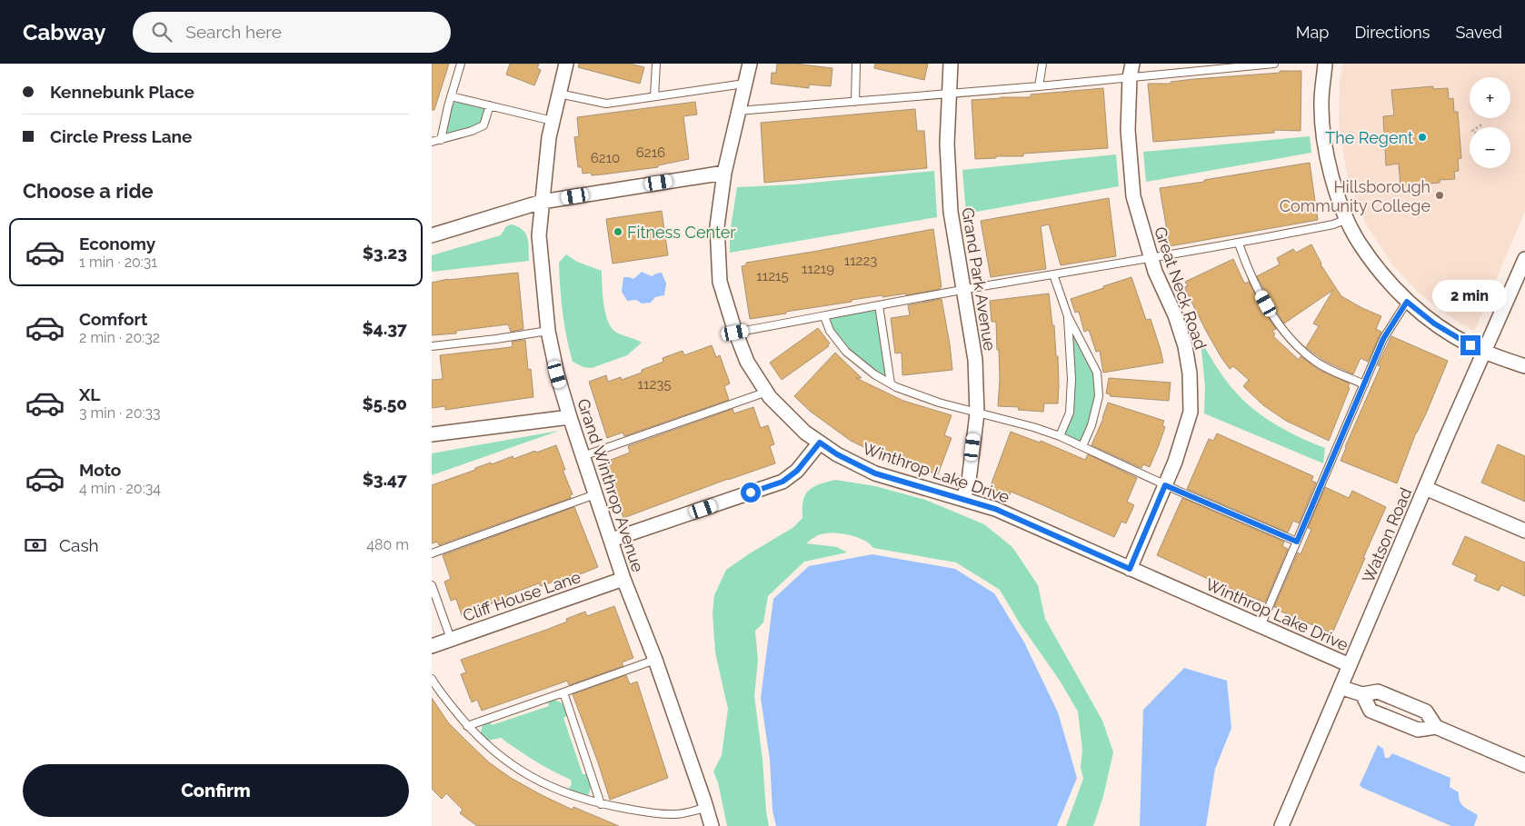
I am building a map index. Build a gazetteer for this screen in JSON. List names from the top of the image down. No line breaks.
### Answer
{"streets":{"street":["Grand Park Avenue","Great Neck Road","Winthrop Lake Drive","Grand Winthrop Avenue","Watson Road","Cliff House Lane"]},"crossings":[["Grand Park Avenue","Winthrop Lake Drive"],["Great Neck Road","Winthrop Lake Drive"],["Winthrop Lake Drive","Watson Road"],["Grand Winthrop Avenue","Cliff House Lane"]],"places":["The Regent","Hillsborough Community College","Fitness Center"],"house_numbers":["6216","6210","11223","11219","11215","11235"],"page":{"header":"Cabway","search":"Search here","nav":["Map","Directions","Saved"],"banner":["Kennebunk Place","Circle Press Lane"],"map_buttons":["+","−"],"heading":"Choose a ride","list":[{"name":"Economy","note":"1 min · 20:31","value":"$3.23"},{"name":"Comfort","note":"2 min · 20:32","value":"$4.37"},{"name":"XL","note":"3 min · 20:33","value":"$5.50"},{"name":"Moto","note":"4 min · 20:34","value":"$3.47"}],"bubble":"2 min","pay":["Cash","480 m"],"buttons":"Confirm"}}
